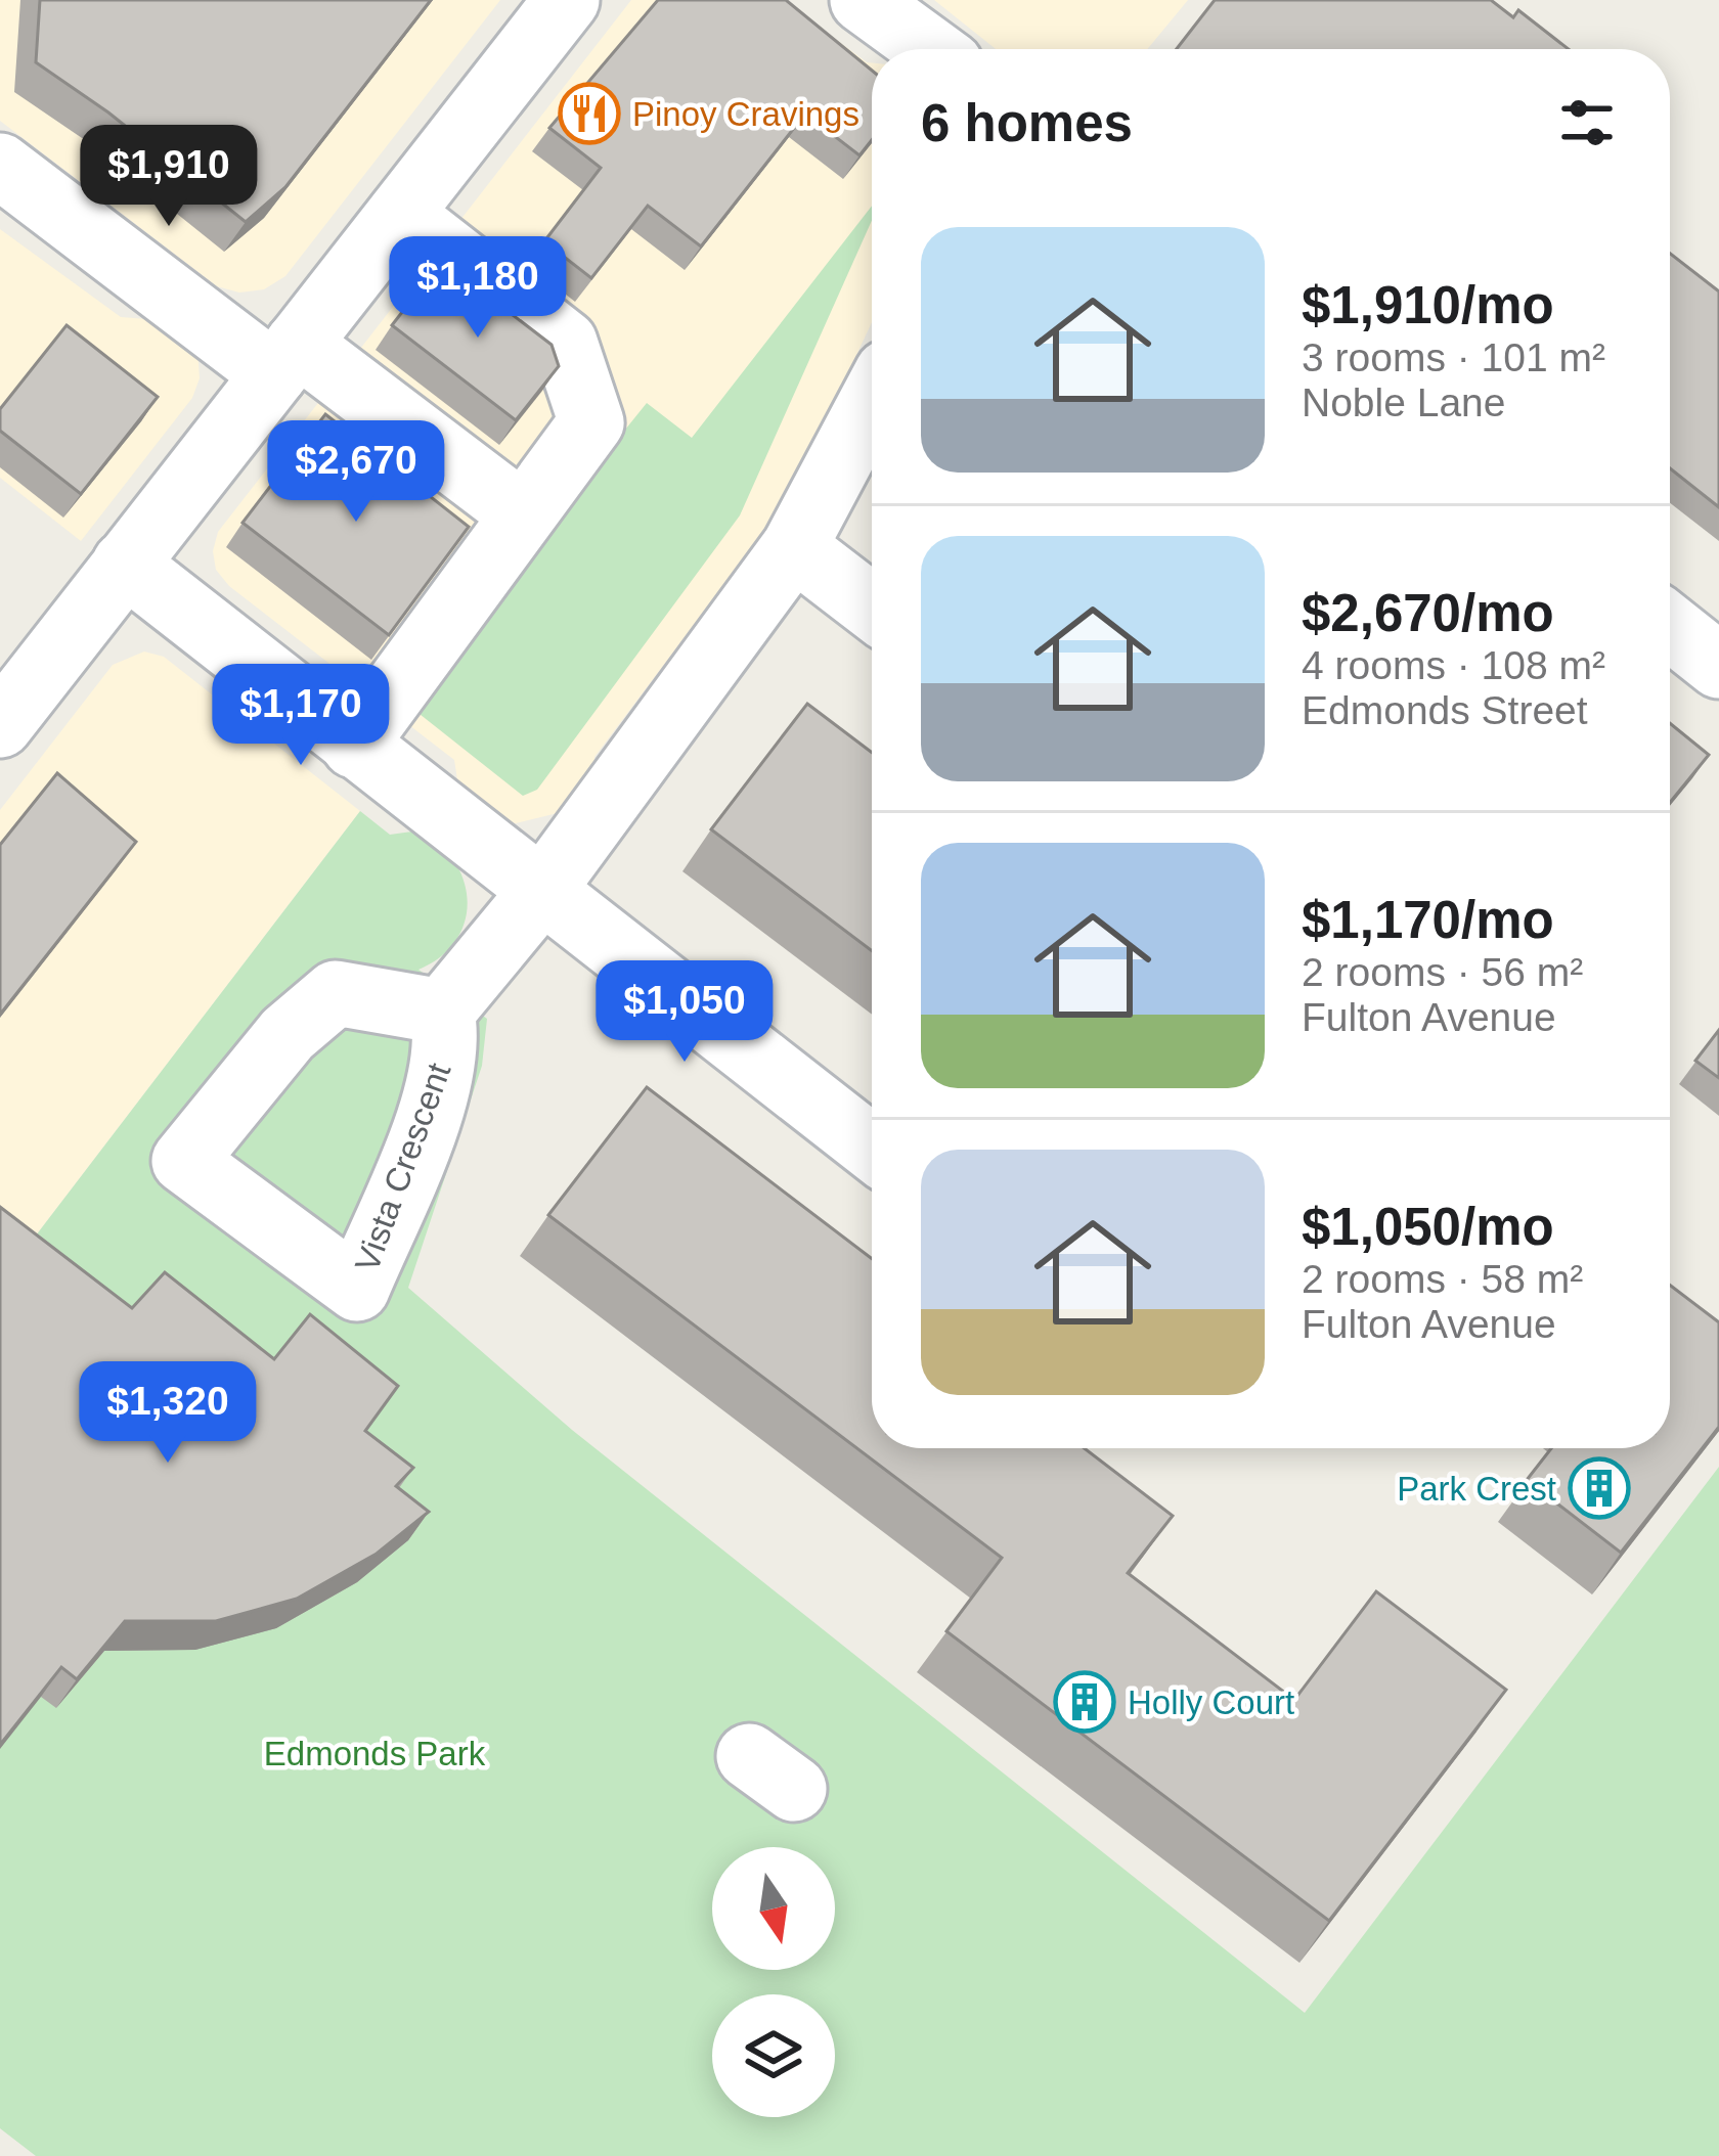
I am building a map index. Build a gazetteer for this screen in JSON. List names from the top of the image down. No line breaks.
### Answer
{"streets":{"street":["Vista Crescent"]},"parks":["Edmonds Park"],"places":{"restaurant":["Pinoy Cravings"],"building":["Park Crest","Holly Court"]},"north":"bottom","page":{"heading":"6 homes","price":["$1,910","$1,180","$2,670","$1,170","$1,050","$1,320"],"list":[{"name":"$1,910/mo","note":"3 rooms · 101 m² · Noble Lane"},{"name":"$2,670/mo","note":"4 rooms · 108 m² · Edmonds Street"},{"name":"$1,170/mo","note":"2 rooms · 56 m² · Fulton Avenue"},{"name":"$1,050/mo","note":"2 rooms · 58 m² · Fulton Avenue"}]}}
